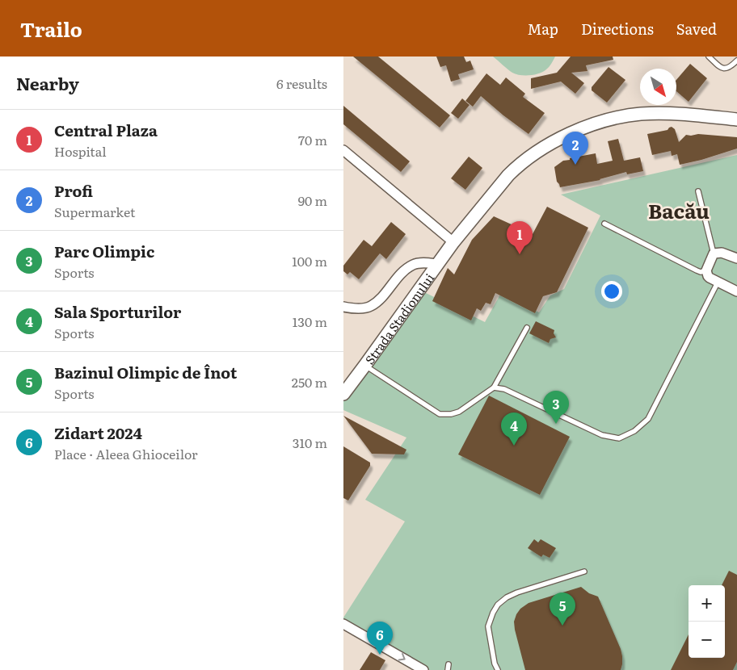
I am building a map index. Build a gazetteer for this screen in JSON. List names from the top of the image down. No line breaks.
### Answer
{"streets":{"street":["Strada Stadionului"]},"districts":["Bacău"],"north":"bottom right","page":{"header":"Trailo","nav":["Map","Directions","Saved"],"heading":["Nearby","6 results"],"list":[{"mark":"1","name":"Central Plaza","note":"Hospital","value":"70 m"},{"mark":"2","name":"Profi","note":"Supermarket","value":"90 m"},{"mark":"3","name":"Parc Olimpic","note":"Sports","value":"100 m"},{"mark":"4","name":"Sala Sporturilor","note":"Sports","value":"130 m"},{"mark":"5","name":"Bazinul Olimpic de Înot","note":"Sports","value":"250 m"},{"mark":"6","name":"Zidart 2024","note":"Place · Aleea Ghioceilor","value":"310 m"}],"pins":["2","1","3","4","5","6"],"map_buttons":["+","−"]}}
